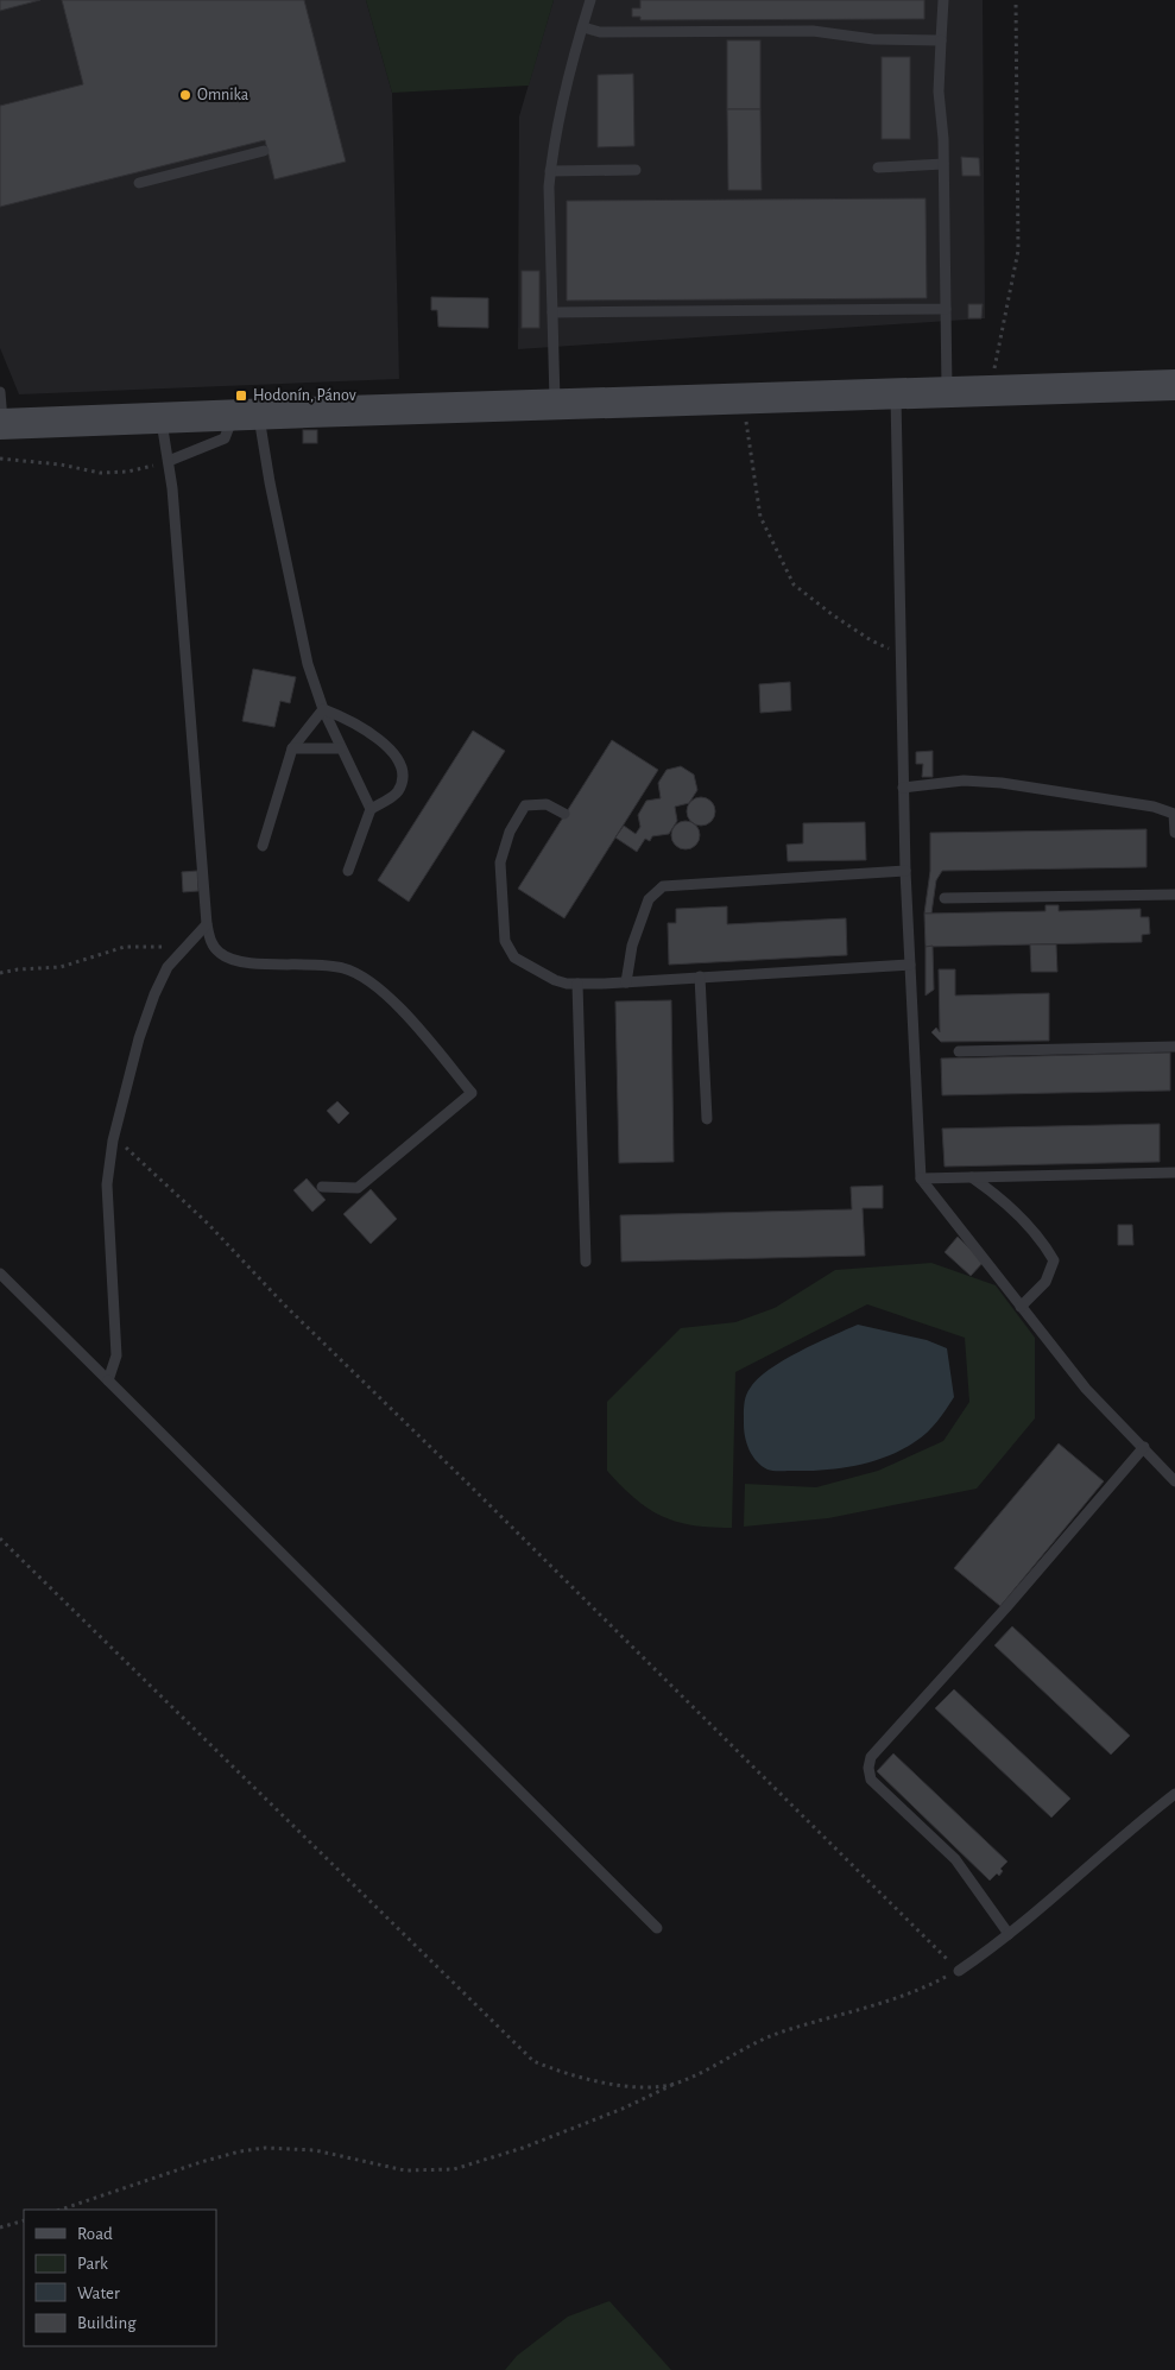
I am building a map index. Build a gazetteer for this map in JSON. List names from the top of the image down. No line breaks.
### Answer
{"places":{"other":["Omnika"],"transit":["Hodonín, Pánov"]},"legend":["Road","Park","Water","Building"]}
